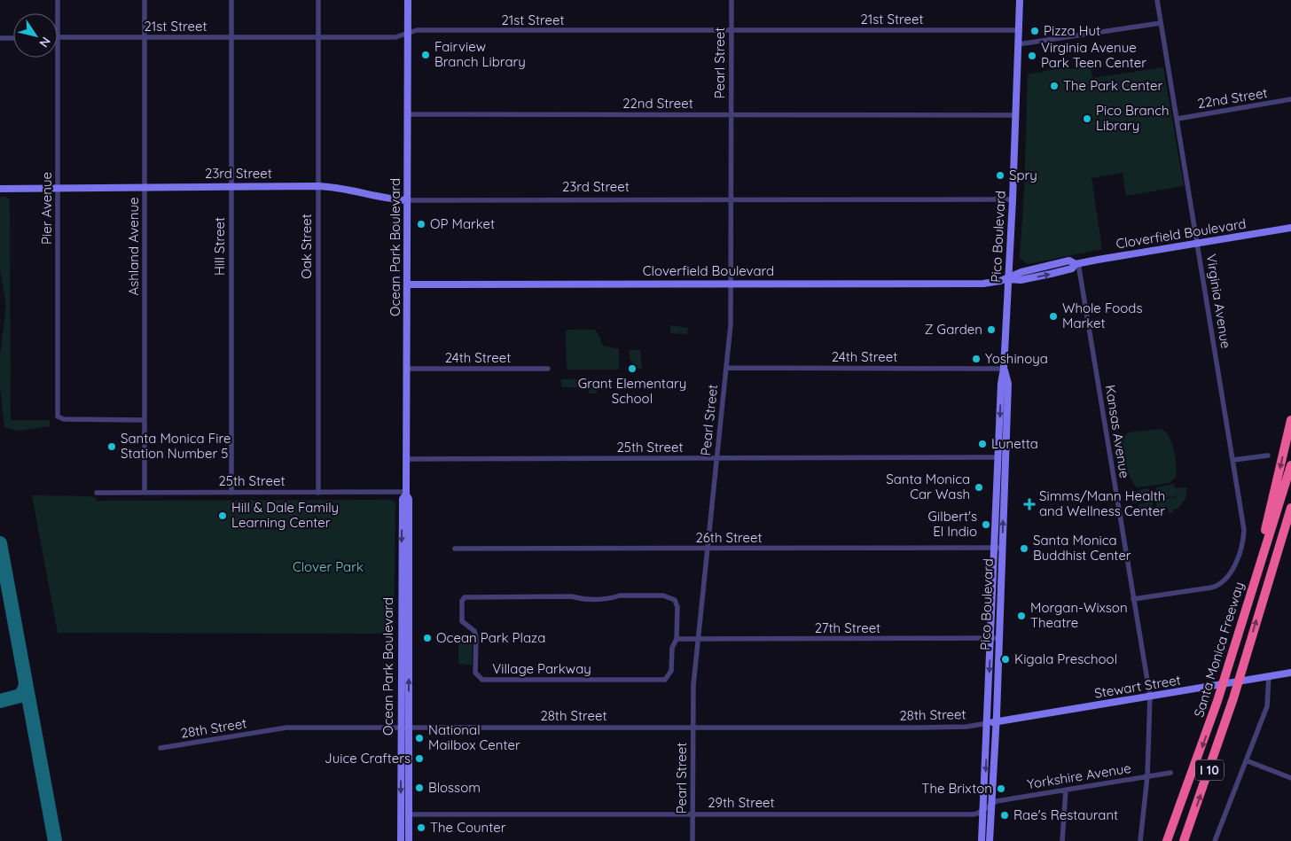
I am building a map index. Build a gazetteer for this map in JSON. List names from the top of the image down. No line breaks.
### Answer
{"streets":{"highway":["Santa Monica Freeway","I 10"],"street":["21st Street","Pearl Street","22nd Street","23rd Street","Pier Avenue","Cloverfield Boulevard","Pico Boulevard","Ashland Avenue","Hill Street","Oak Street","Ocean Park Boulevard","Virginia Avenue","24th Street","Kansas Avenue","25th Street","26th Street","27th Street","Village Parkway","Stewart Street","28th Street","Yorkshire Avenue","29th Street"]},"crossings":[["21st Street","Pearl Street"],["21st Street","Pier Avenue"],["21st Street","Pico Boulevard"],["21st Street","Ashland Avenue"],["21st Street","Hill Street"],["21st Street","Oak Street"],["21st Street","Ocean Park Boulevard"],["Pearl Street","22nd Street"],["Pearl Street","23rd Street"],["Pearl Street","Cloverfield Boulevard"],["Pearl Street","24th Street"],["Pearl Street","25th Street"],["Pearl Street","26th Street"],["Pearl Street","27th Street"],["Pearl Street","28th Street"],["Pearl Street","29th Street"],["22nd Street","Pico Boulevard"],["22nd Street","Ocean Park Boulevard"],["22nd Street","Virginia Avenue"],["23rd Street","Pier Avenue"],["23rd Street","Pico Boulevard"],["23rd Street","Ashland Avenue"],["23rd Street","Hill Street"],["23rd Street","Oak Street"],["23rd Street","Ocean Park Boulevard"],["Pier Avenue","Ashland Avenue"],["Cloverfield Boulevard","Pico Boulevard"],["Cloverfield Boulevard","Ocean Park Boulevard"],["Cloverfield Boulevard","Virginia Avenue"],["Cloverfield Boulevard","Kansas Avenue"],["Pico Boulevard","24th Street"],["Pico Boulevard","25th Street"],["Pico Boulevard","26th Street"],["Pico Boulevard","27th Street"],["Pico Boulevard","Stewart Street"],["Pico Boulevard","28th Street"],["Pico Boulevard","Yorkshire Avenue"],["Pico Boulevard","29th Street"],["Ashland Avenue","25th Street"],["Hill Street","25th Street"],["Oak Street","25th Street"],["Ocean Park Boulevard","24th Street"],["Ocean Park Boulevard","25th Street"],["Ocean Park Boulevard","28th Street"],["Ocean Park Boulevard","29th Street"],["Virginia Avenue","Kansas Avenue"],["Kansas Avenue","Stewart Street"],["Kansas Avenue","Yorkshire Avenue"],["27th Street","Village Parkway"],["Stewart Street","28th Street"],["Yorkshire Avenue","29th Street"]],"parks":["Clover Park"],"places":{"other":["Pizza Hut","Fairview Branch Library","Virginia Avenue Park Teen Center","The Park Center","Pico Branch Library","Spry","OP Market","Whole Foods Market","Z Garden","Yoshinoya","Grant Elementary School","Lunetta","Santa Monica Fire Station Number 5","Santa Monica Car Wash","Hill & Dale Family Learning Center","Gilbert's El Indio","Santa Monica Buddhist Center","Morgan-Wixson Theatre","Ocean Park Plaza","Kigala Preschool","National Mailbox Center","Juice Crafters","Blossom","The Brixton","Rae's Restaurant","The Counter"],"health":["Simms/Mann Health and Wellness Center"]},"north":"bottom right"}
